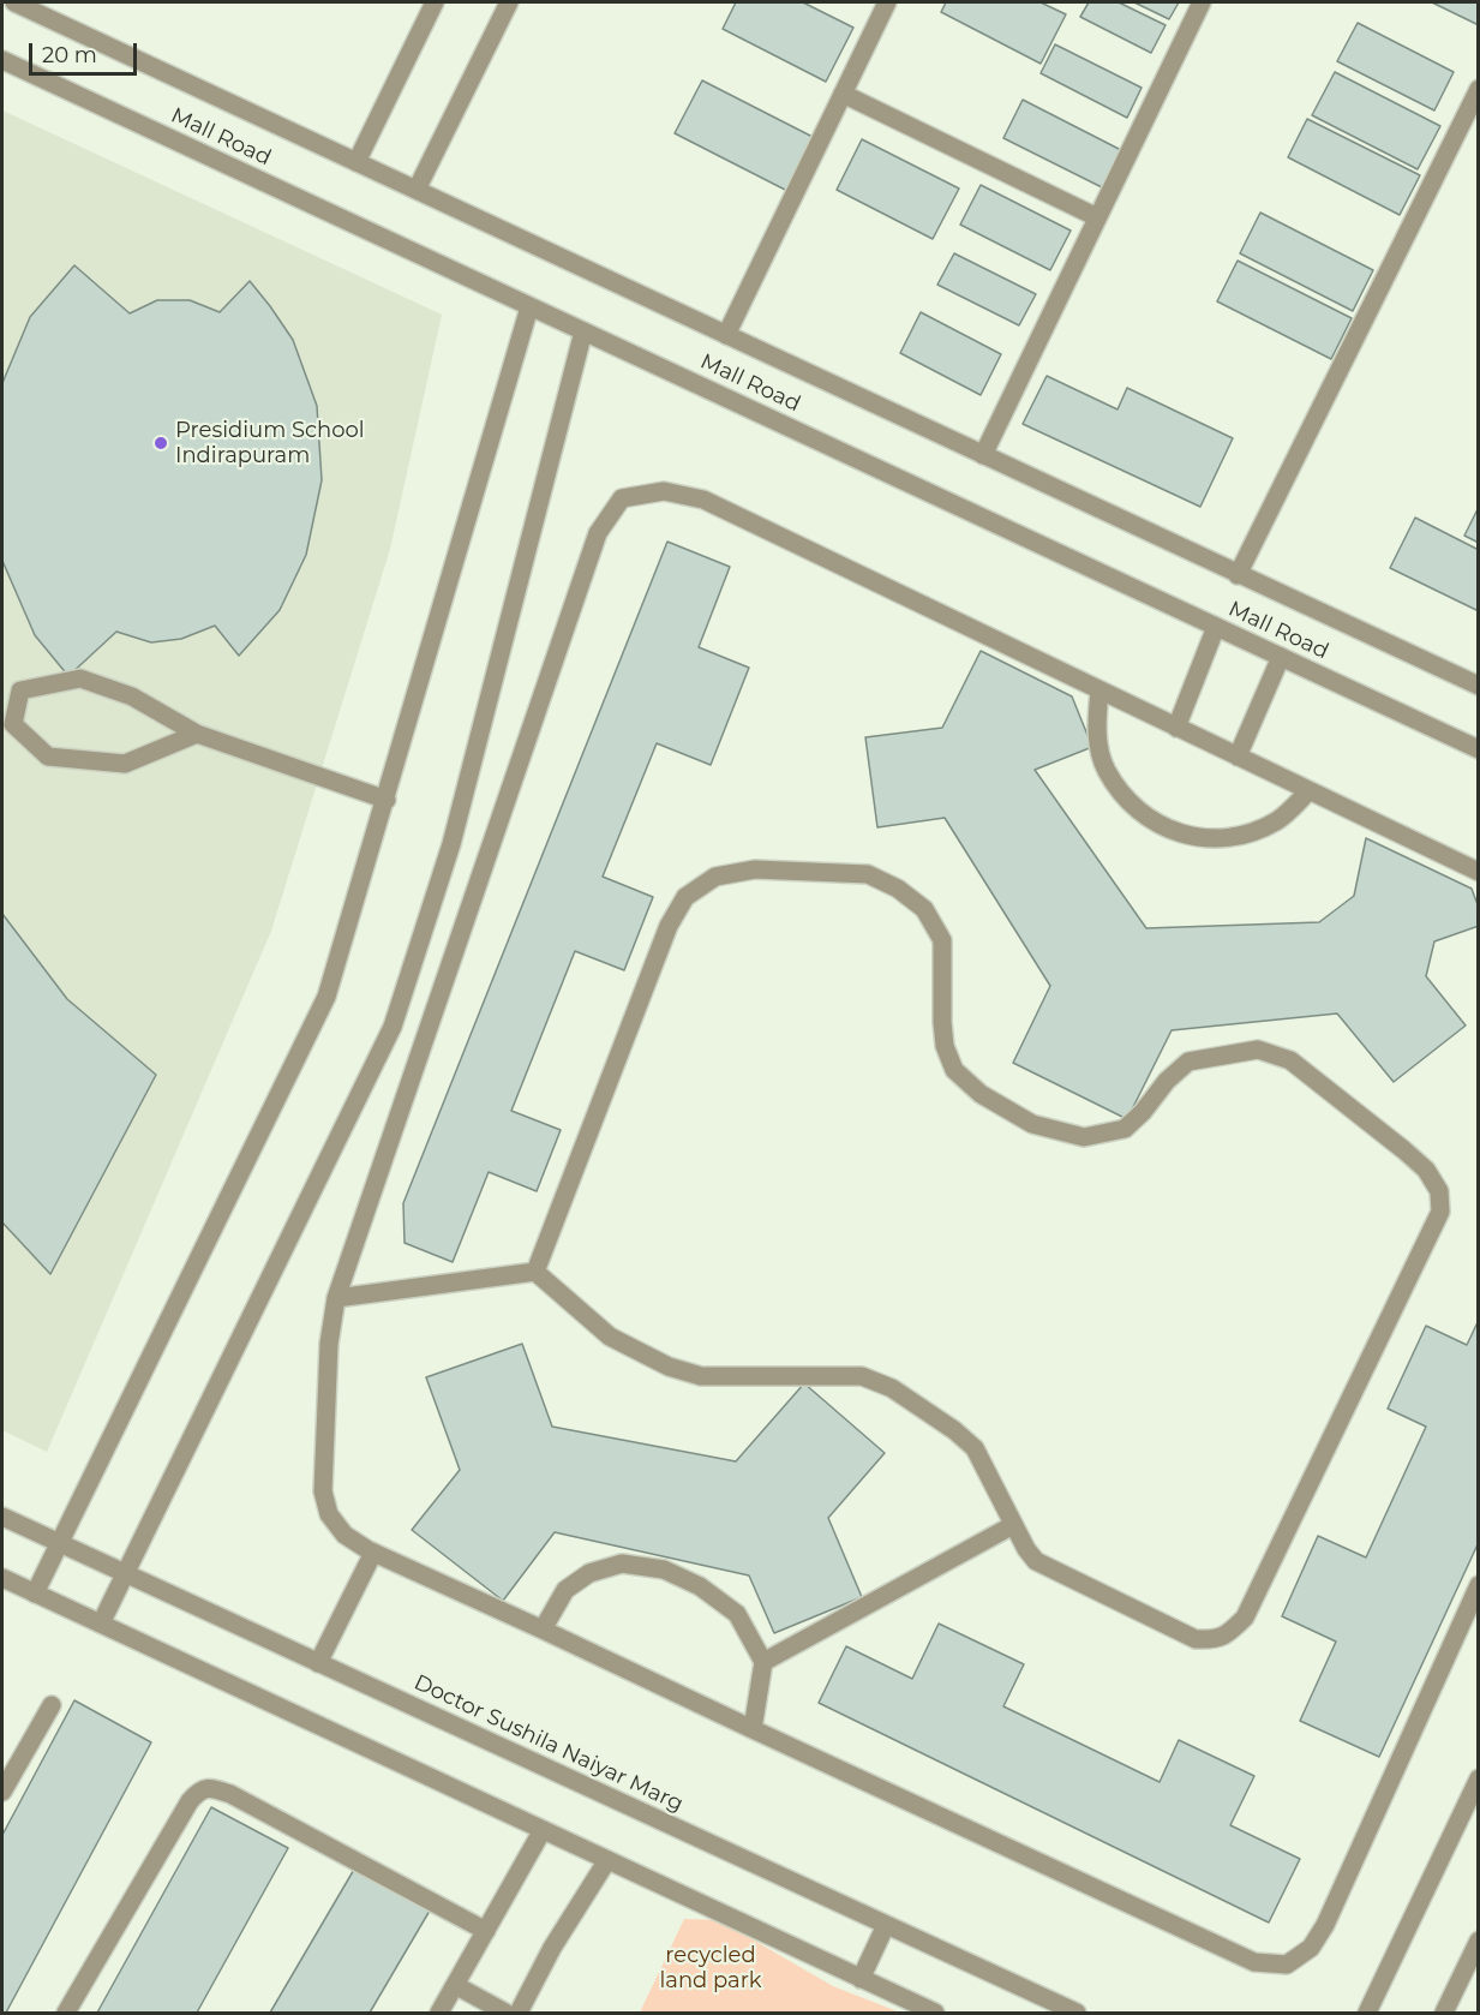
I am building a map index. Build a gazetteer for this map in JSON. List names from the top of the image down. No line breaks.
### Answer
{"streets":{"street":["Mall Road","Doctor Sushila Naiyar Marg"]},"parks":["recycled land park"],"places":["Presidium School Indirapuram"],"scale_bar":"20 m"}
